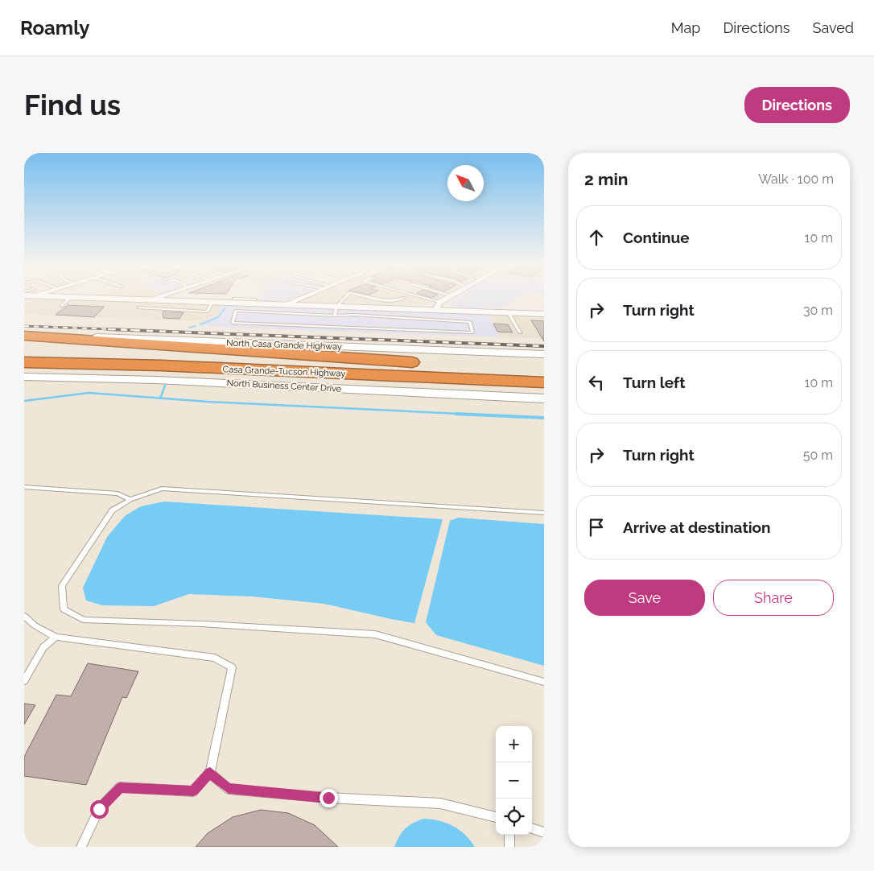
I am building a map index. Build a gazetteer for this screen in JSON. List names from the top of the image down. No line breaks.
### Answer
{"streets":{"highway":["Casa Grande-Tucson Highway"],"main road":["North Casa Grande Highway","North Business Center Drive"]},"north":"top left","page":{"header":"Roamly","nav":["Map","Directions","Saved"],"buttons":["Directions",["Save","Share"]],"title":"Find us","heading":["2 min","Walk · 100 m"],"list":[["Continue","10 m"],["Turn right","30 m"],["Turn left","10 m"],["Turn right","50 m"],"Arrive at destination"],"map_buttons":["+","−"]}}
